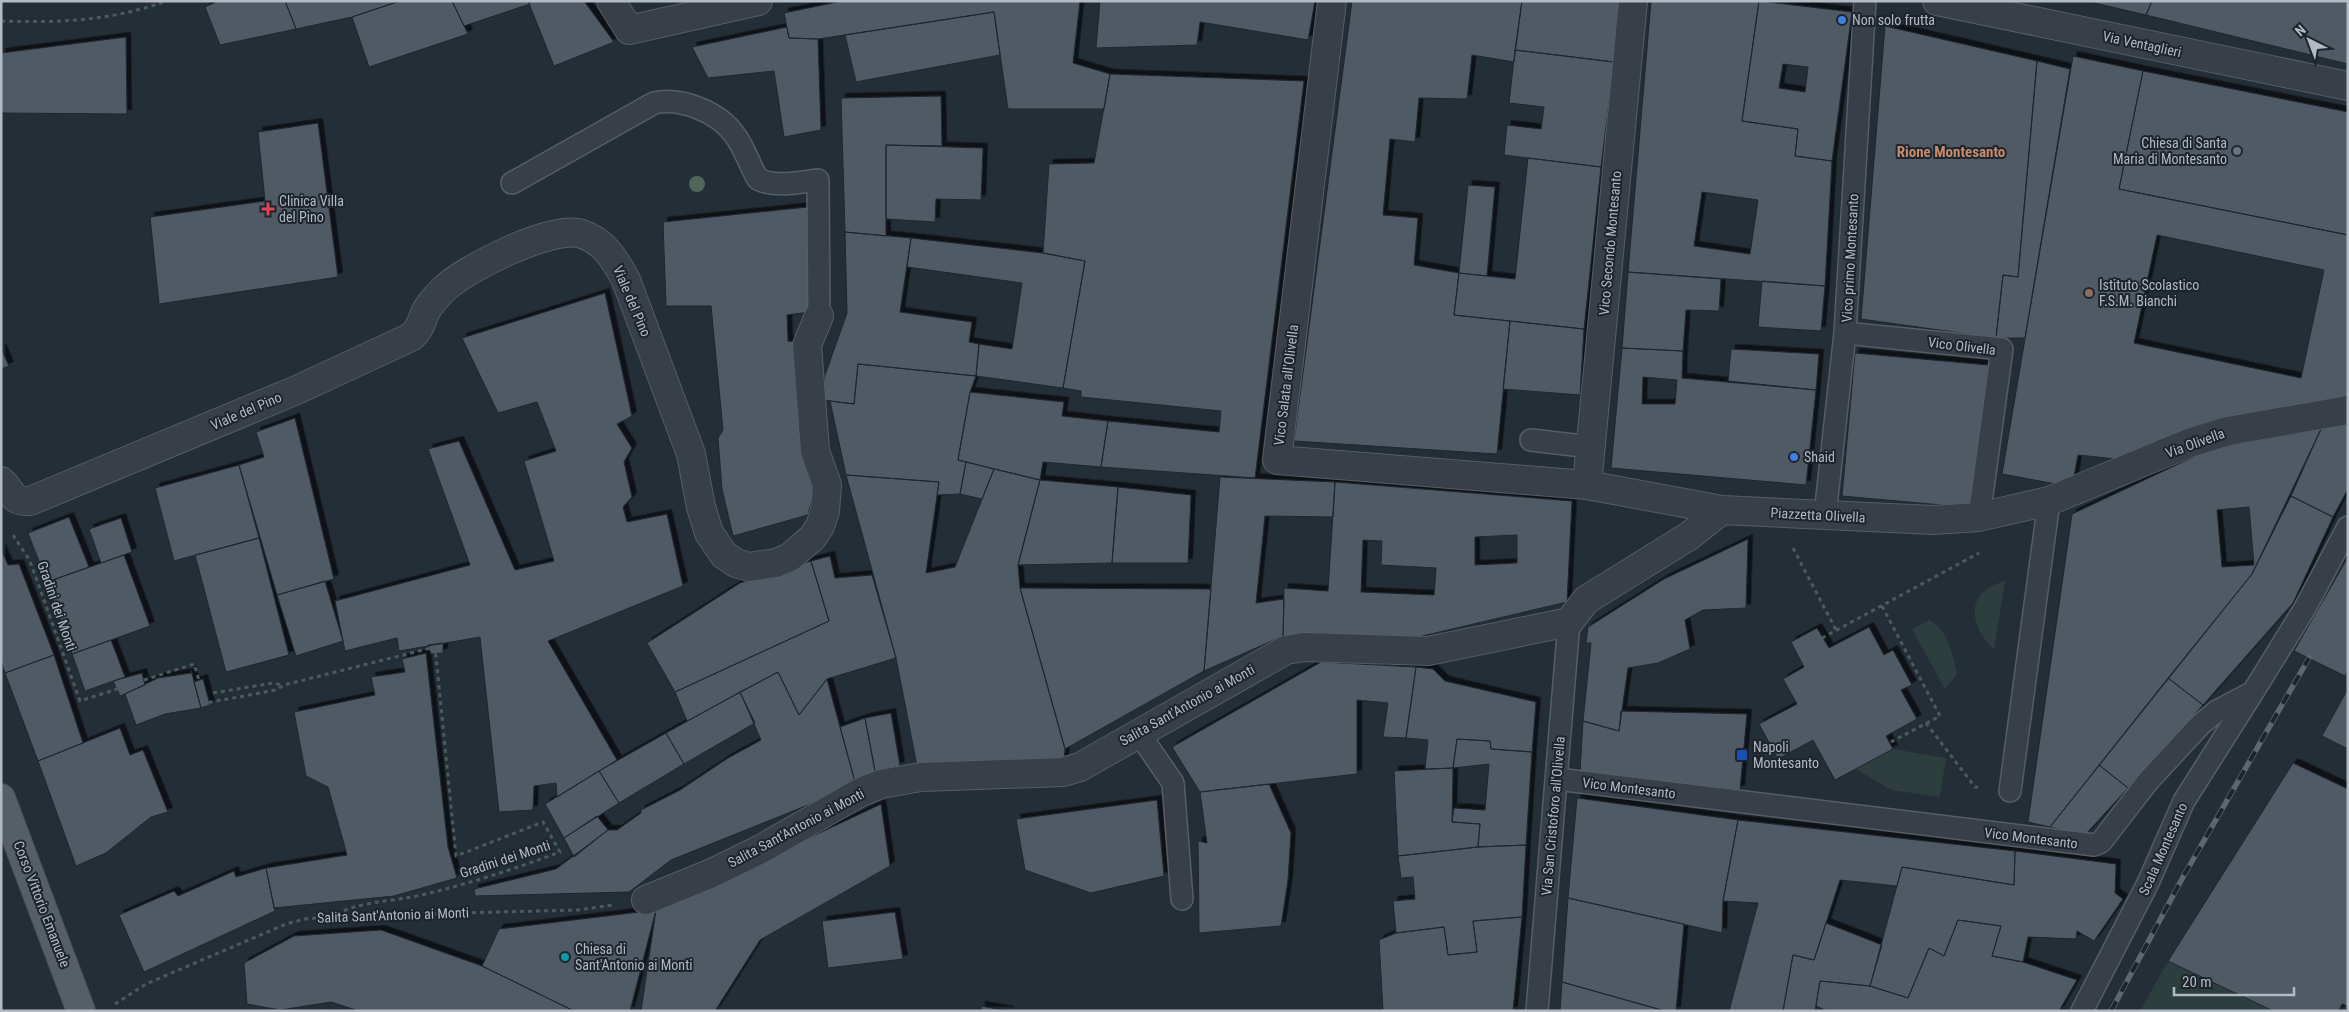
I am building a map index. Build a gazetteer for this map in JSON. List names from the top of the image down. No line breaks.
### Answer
{"streets":{"main road":["Corso Vittorio Emanuele"],"street":["Via Ventaglieri","Vico Secondo Montesanto","Viale del Pino","Vico Salata all'Olivella","Via Olivella","Piazzetta Olivella","Salita Sant'Antonio ai Monti"],"lane":["Vico primo Montesanto","Vico Olivella","Vico Montesanto","Via San Cristoforo all'Olivella","Scala Montesanto"],"path":["Gradini dei Monti"]},"crossings":[["Vico Secondo Montesanto","Vico Salata all'Olivella"],["Vico Secondo Montesanto","Piazzetta Olivella"],["Vico primo Montesanto","Vico Olivella"],["Vico primo Montesanto","Piazzetta Olivella"],["Vico Olivella","Piazzetta Olivella"],["Vico Salata all'Olivella","Piazzetta Olivella"],["Via Olivella","Piazzetta Olivella"],["Gradini dei Monti","Salita Sant'Antonio ai Monti"],["Salita Sant'Antonio ai Monti","Via San Cristoforo all'Olivella"],["Vico Montesanto","Via San Cristoforo all'Olivella"],["Vico Montesanto","Scala Montesanto"]],"districts":["Rione Montesanto"],"places":{"other":["Non solo frutta","Chiesa di Santa Maria di Montesanto","Istituto Scolastico F.S.M. Bianchi","Shaid","Chiesa di Sant'Antonio ai Monti"],"health":["Clinica Villa del Pino"],"transit":["Napoli Montesanto"]},"scale_bar":"20 m","north":"top left"}
